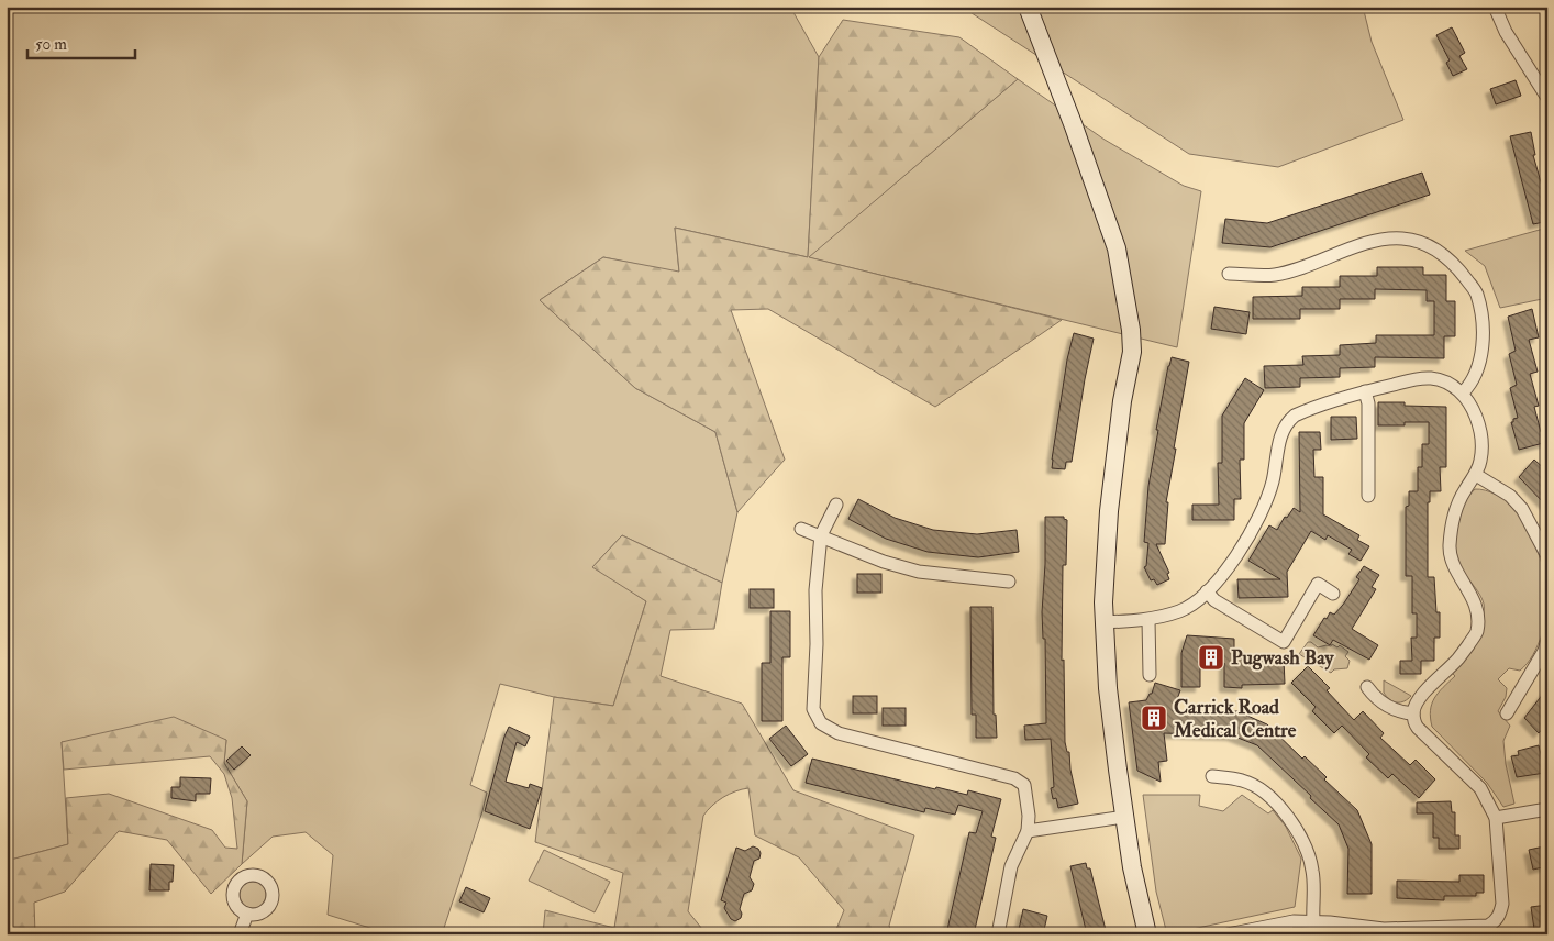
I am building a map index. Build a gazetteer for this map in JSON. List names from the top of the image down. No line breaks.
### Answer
{"places":{"building":["Pugwash Bay","Carrick Road Medical Centre"]},"scale_bar":"50 m"}
